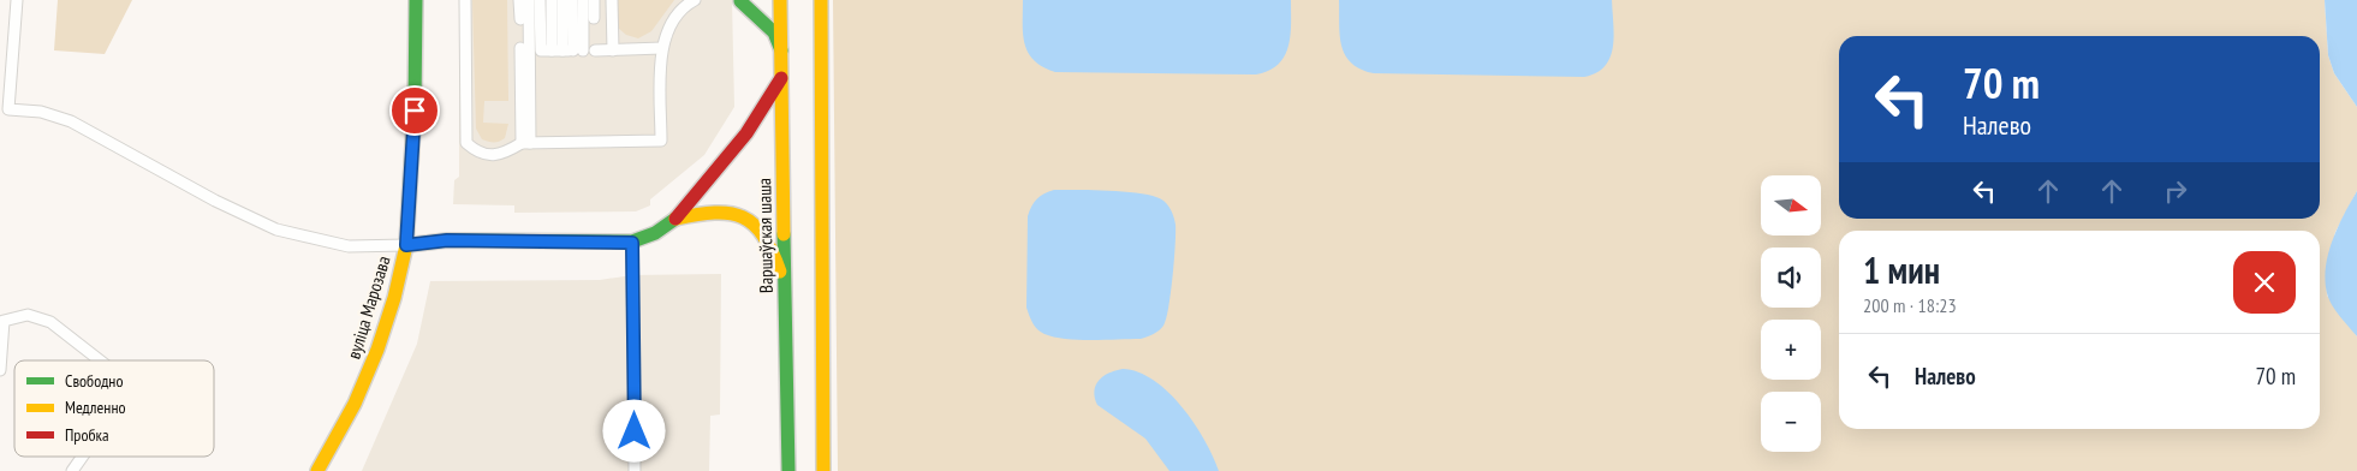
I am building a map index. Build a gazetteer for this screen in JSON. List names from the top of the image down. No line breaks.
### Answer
{"streets":{"main road":["Варшаўская шаша","вуліца Марозава"]},"legend":["Свободно","Медленно","Пробка"],"north":"right","page":{"turn":["70 m","Налево"],"map_buttons":["+","−"],"heading":["1 мин","200 m · 18:23"],"list":[{"name":"Налево","value":"70 m"}]}}
